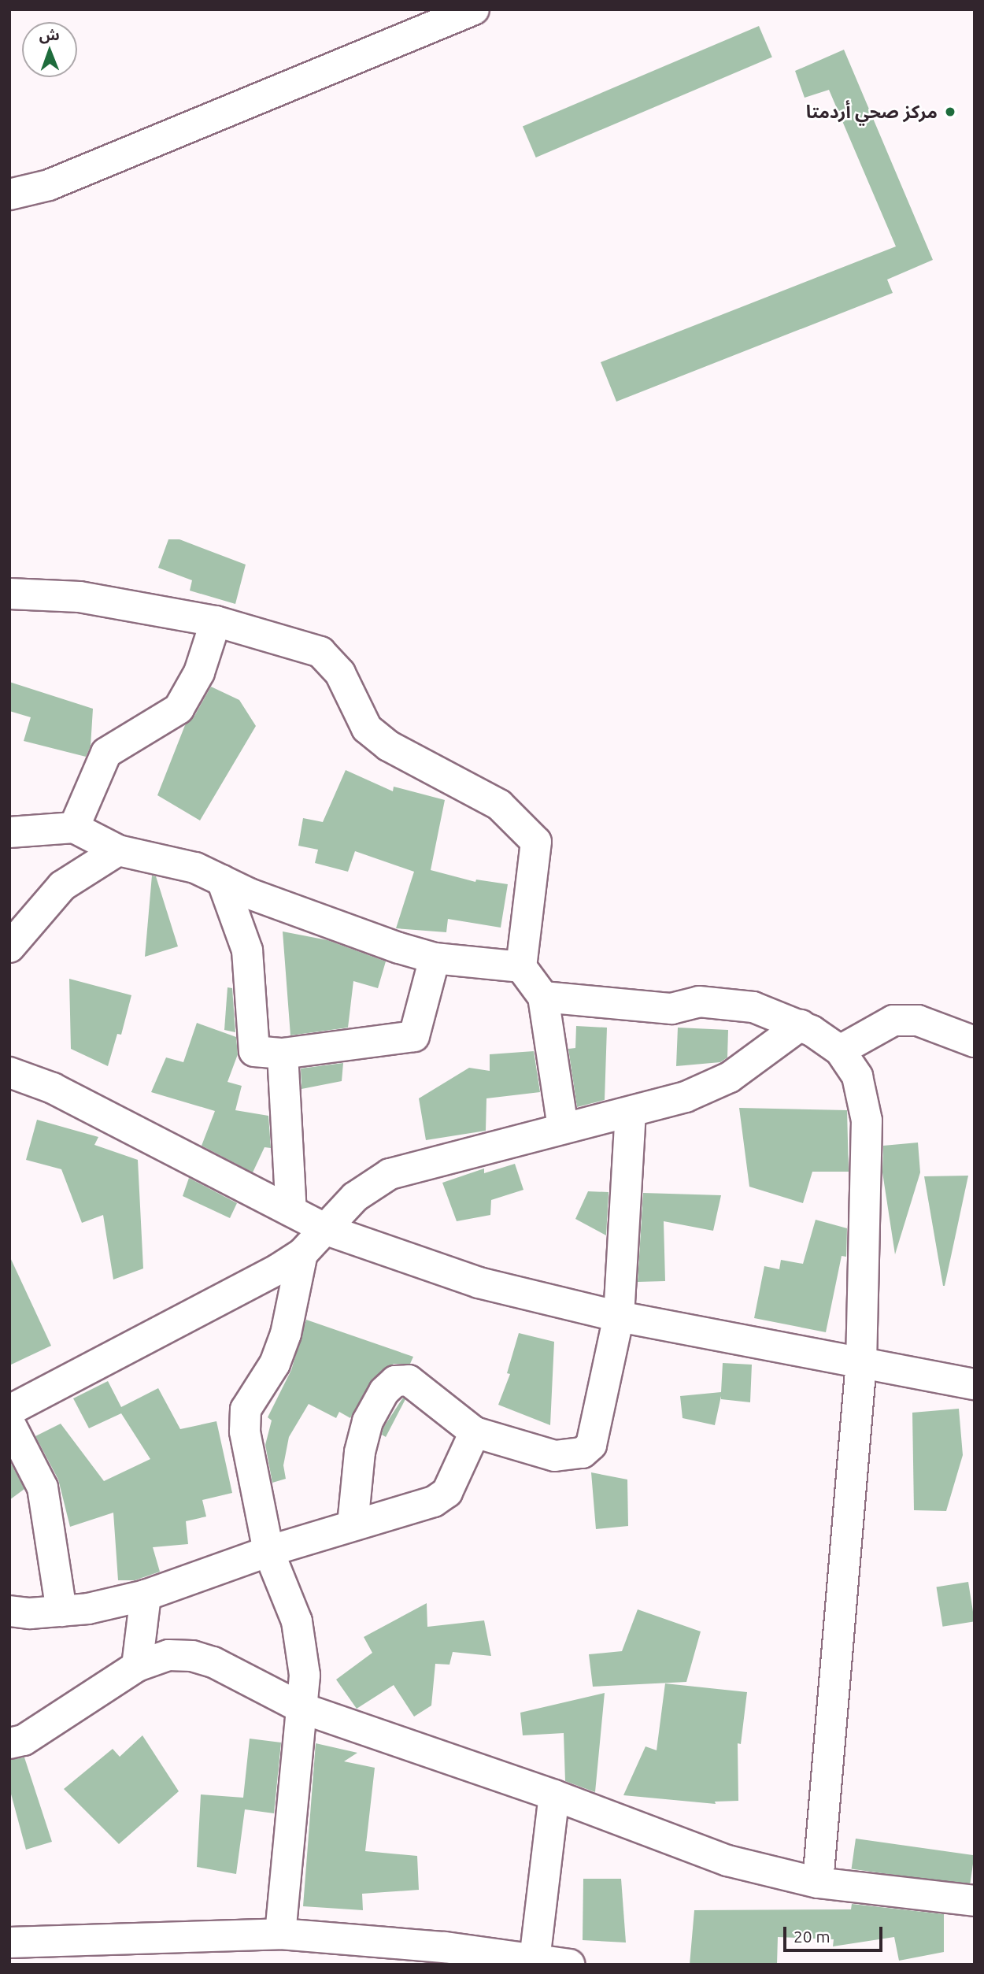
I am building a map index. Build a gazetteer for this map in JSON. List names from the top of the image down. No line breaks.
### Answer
{"places":["مركز صحي أردمتا"],"scale_bar":"20 m","north":"top"}
